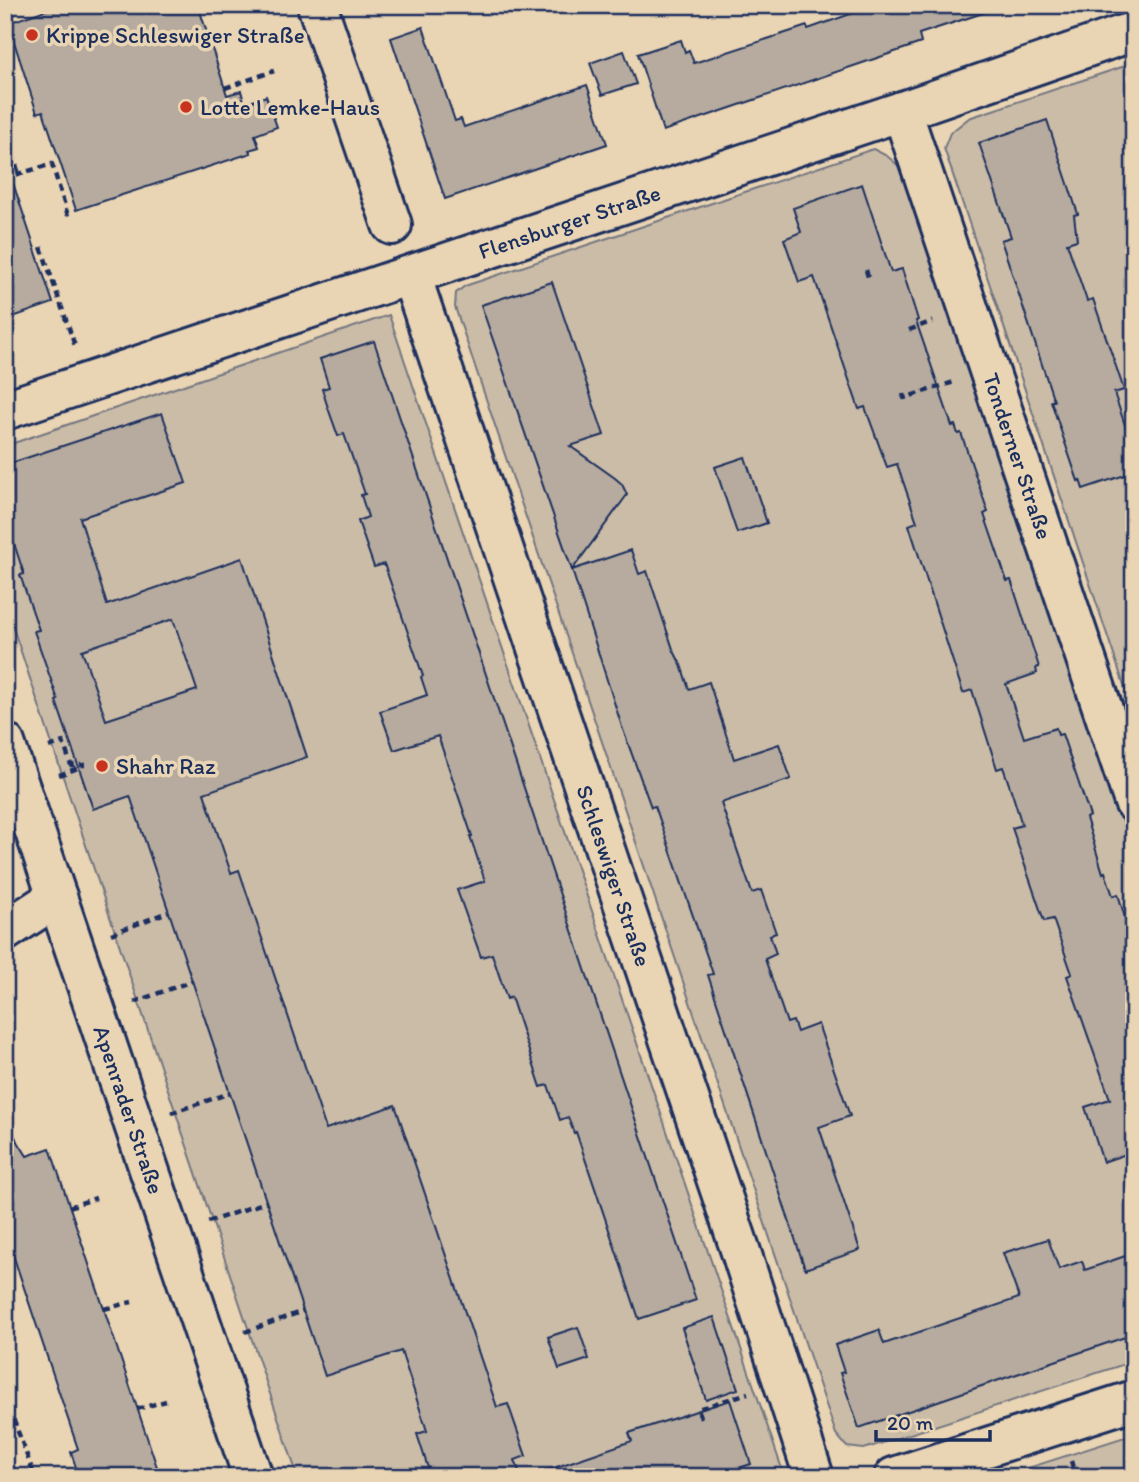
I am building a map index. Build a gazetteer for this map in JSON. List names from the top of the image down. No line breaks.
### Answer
{"streets":{"street":["Flensburger Straße","Tonderner Straße","Schleswiger Straße","Apenrader Straße"]},"crossings":[["Flensburger Straße","Tonderner Straße"],["Flensburger Straße","Schleswiger Straße"]],"places":["Krippe Schleswiger Straße","Lotte Lemke-Haus","Shahr Raz"],"scale_bar":"20 m"}
